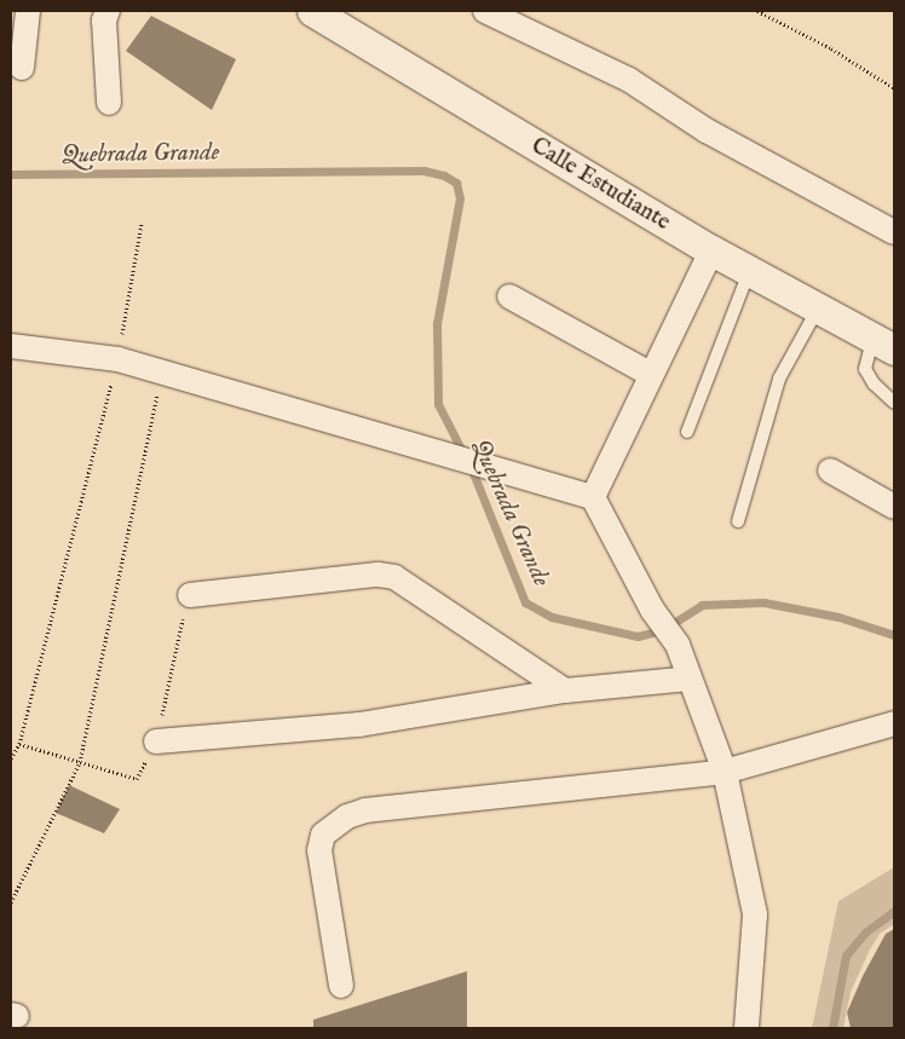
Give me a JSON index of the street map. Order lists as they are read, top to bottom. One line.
{"streets":{"street":["Calle Estudiante"]},"water":["Quebrada Grande"]}
